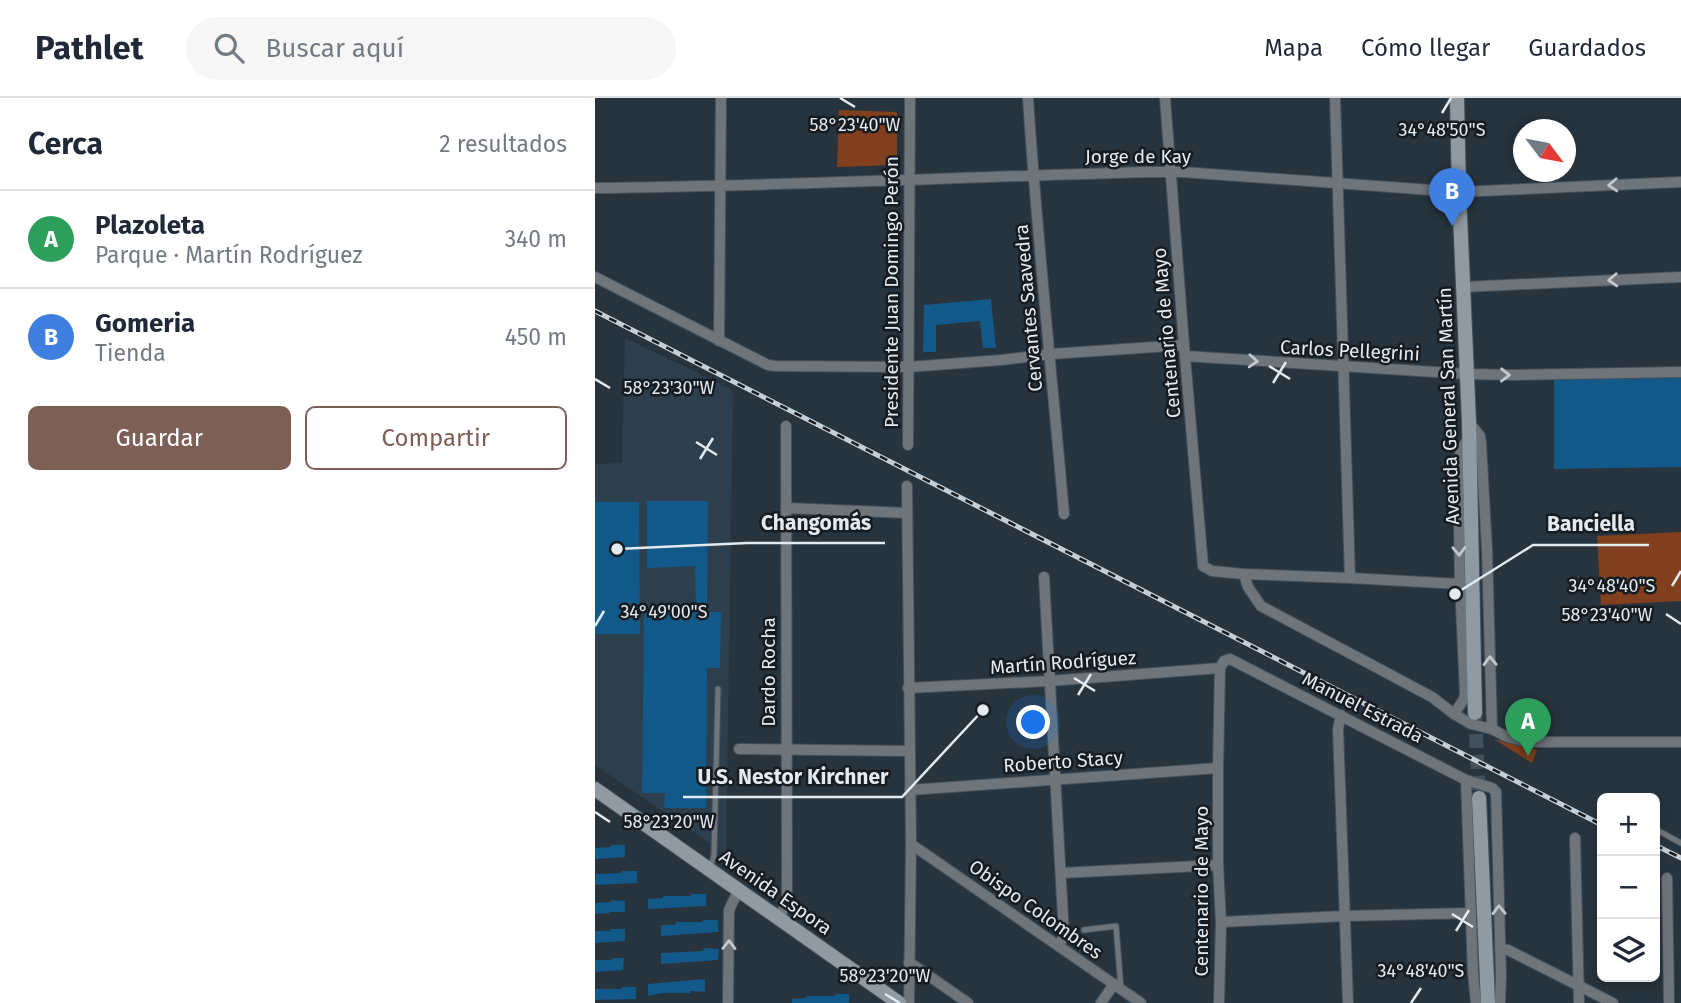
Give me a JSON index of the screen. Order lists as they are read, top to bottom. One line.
{"streets":{"main road":["Avenida General San Martín","Avenida Espora"],"street":["Jorge de Kay","Presidente Juan Domingo Perón","Cervantes Saavedra","Centenario de Mayo","Carlos Pellegrini","Martín Rodríguez","Dardo Rocha","Manuel Estrada","Roberto Stacy","Obispo Colombres"]},"crossings":[["Jorge de Kay","Presidente Juan Domingo Perón"],["Jorge de Kay","Cervantes Saavedra"],["Jorge de Kay","Centenario de Mayo"],["Jorge de Kay","Avenida General San Martín"],["Presidente Juan Domingo Perón","Carlos Pellegrini"],["Cervantes Saavedra","Carlos Pellegrini"],["Centenario de Mayo","Carlos Pellegrini"],["Centenario de Mayo","Martín Rodríguez"],["Centenario de Mayo","Manuel Estrada"],["Centenario de Mayo","Roberto Stacy"],["Carlos Pellegrini","Avenida General San Martín"],["Martín Rodríguez","Manuel Estrada"],["Dardo Rocha","Avenida Espora"]],"places":["Changomás","Banciella","U.S. Nestor Kirchner"],"north":"bottom right","page":{"header":"Pathlet","search":"Buscar aquí","nav":["Mapa","Cómo llegar","Guardados"],"heading":["Cerca","2 resultados"],"pins":["B","A"],"list":[{"mark":"A","name":"Plazoleta","note":"Parque · Martín Rodríguez","value":"340 m"},{"mark":"B","name":"Gomeria","note":"Tienda","value":"450 m"}],"buttons":["Guardar","Compartir"],"map_buttons":["+","−"]},"coordinates":["58°23'40\"W","34°48'50\"S","58°23'30\"W","34°48'40\"S","34°49'00\"S","58°23'20\"W"]}
